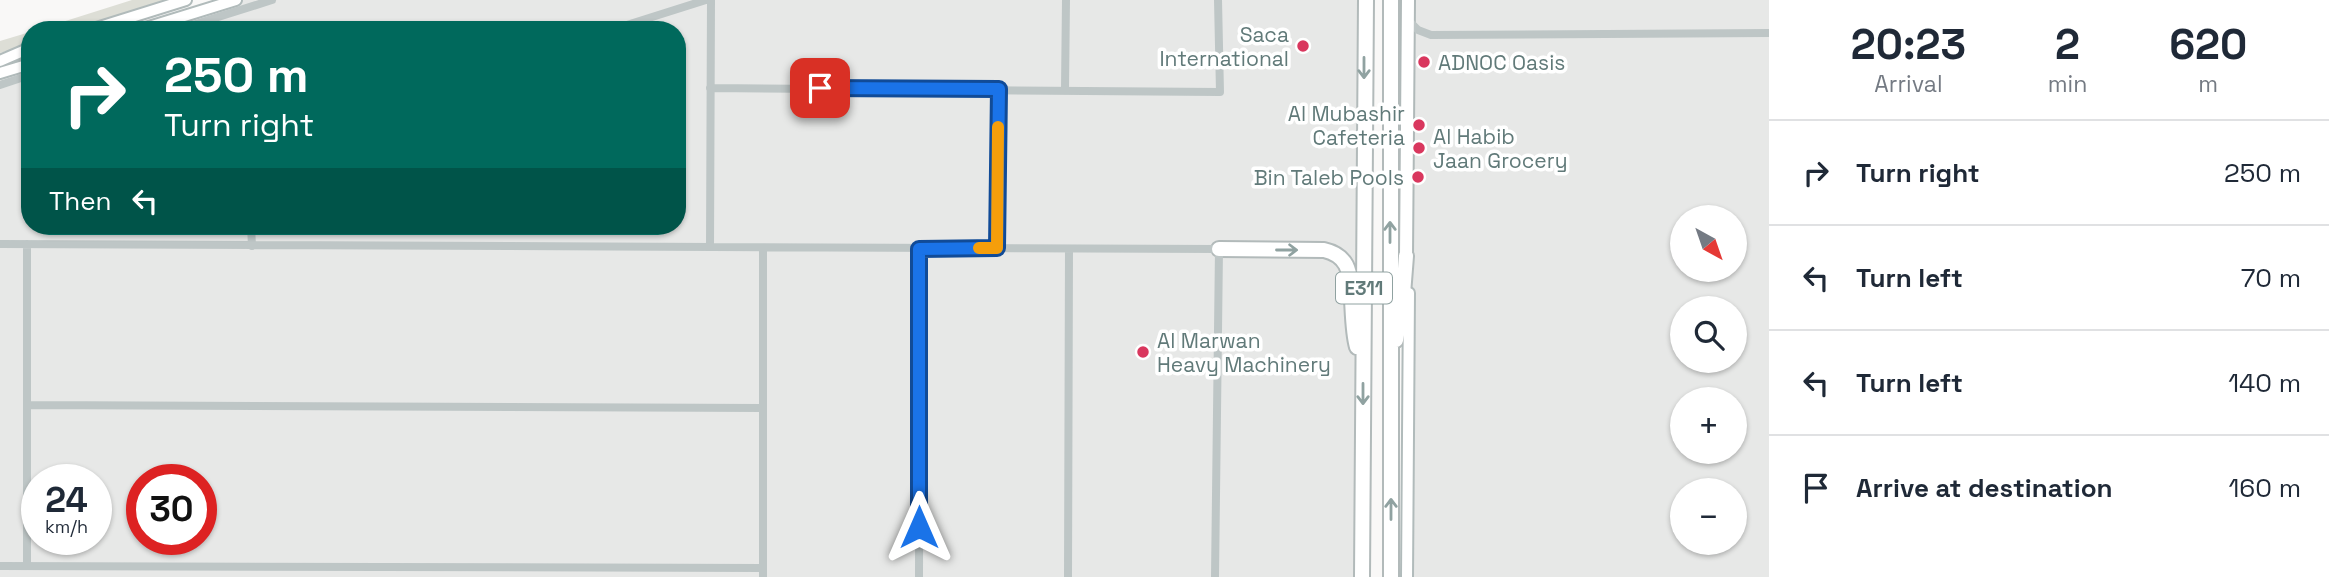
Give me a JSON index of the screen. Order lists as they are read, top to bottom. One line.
{"streets":{"highway":["E311"]},"places":["Saca International","ADNOC Oasis","Al Mubashir Cafeteria","Al Habib Jaan Grocery","Bin Taleb Pools","Al Marwan Heavy Machinery"],"north":"bottom right","page":{"eta":["20:23","Arrival","2","min","620","m"],"turn":["250 m","Turn right"],"list":[{"name":"Turn right","value":"250 m"},{"name":"Turn left","value":"70 m"},{"name":"Turn left","value":"140 m"},{"name":"Arrive at destination","value":"160 m"}],"then":"Then","map_buttons":["+","−"],"speed":"24 km/h","limit":"30"}}
